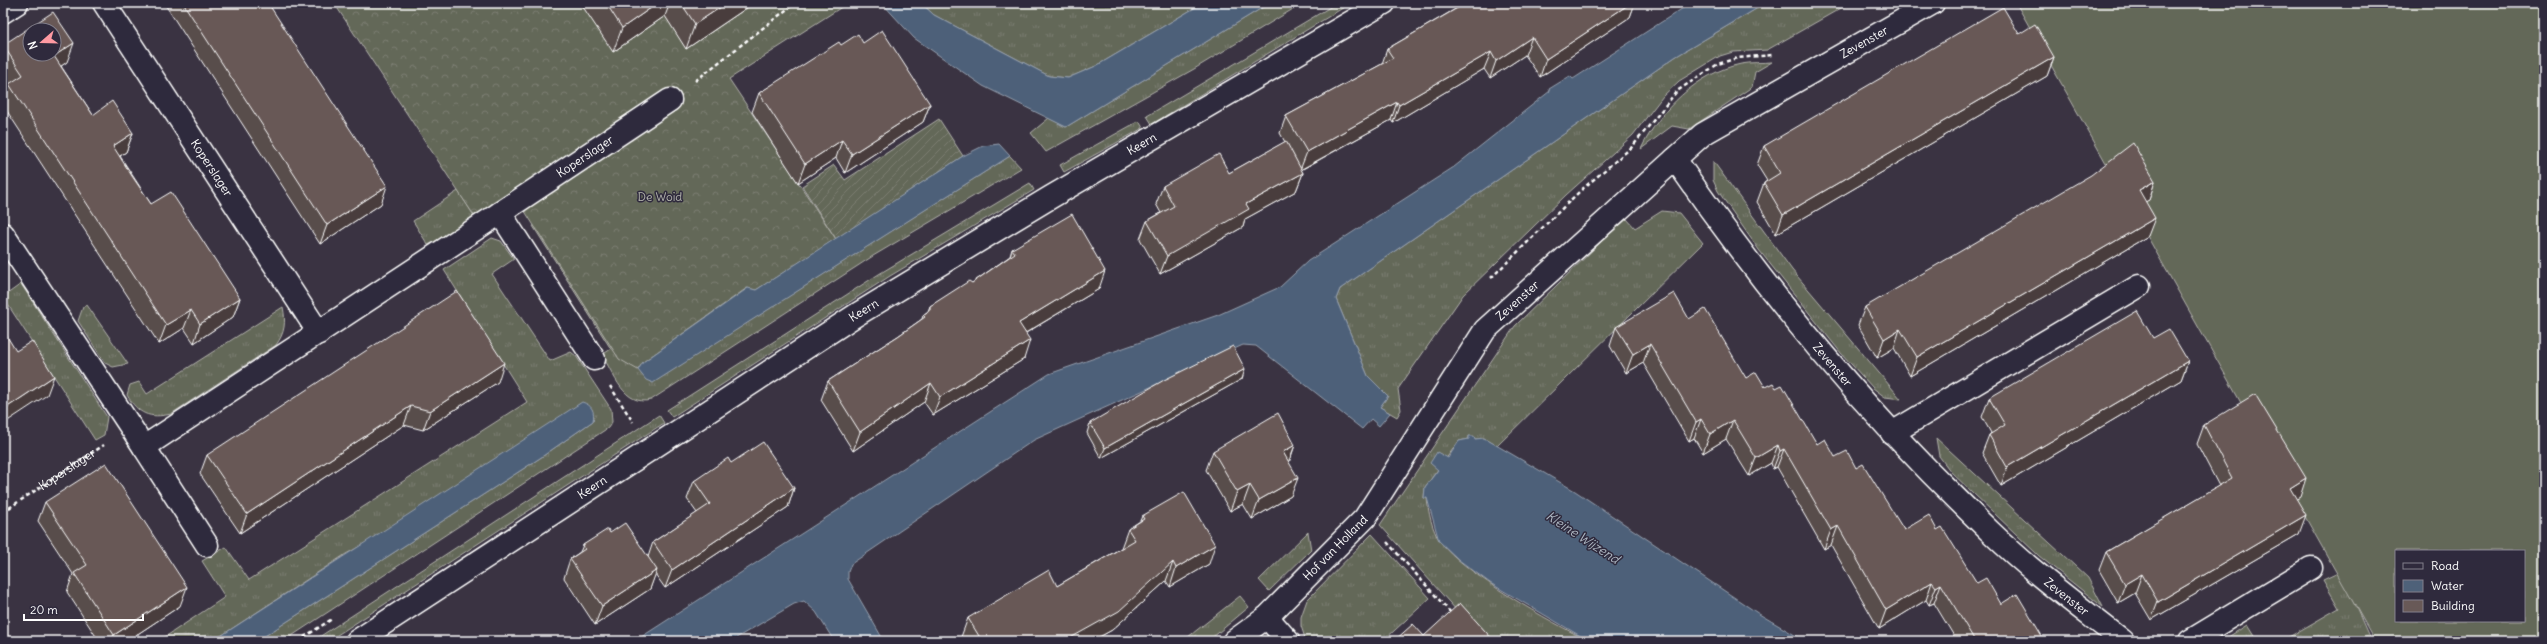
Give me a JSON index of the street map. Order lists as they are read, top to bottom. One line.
{"streets":{"street":["Zevenster","Keern","Koperslager","Hof van Holland"]},"crossings":[["Zevenster","Hof van Holland"]],"water":["Kleine Wijzend"],"parks":["De Woid"],"legend":["Road","Water","Building"],"scale_bar":"20 m","north":"left"}
